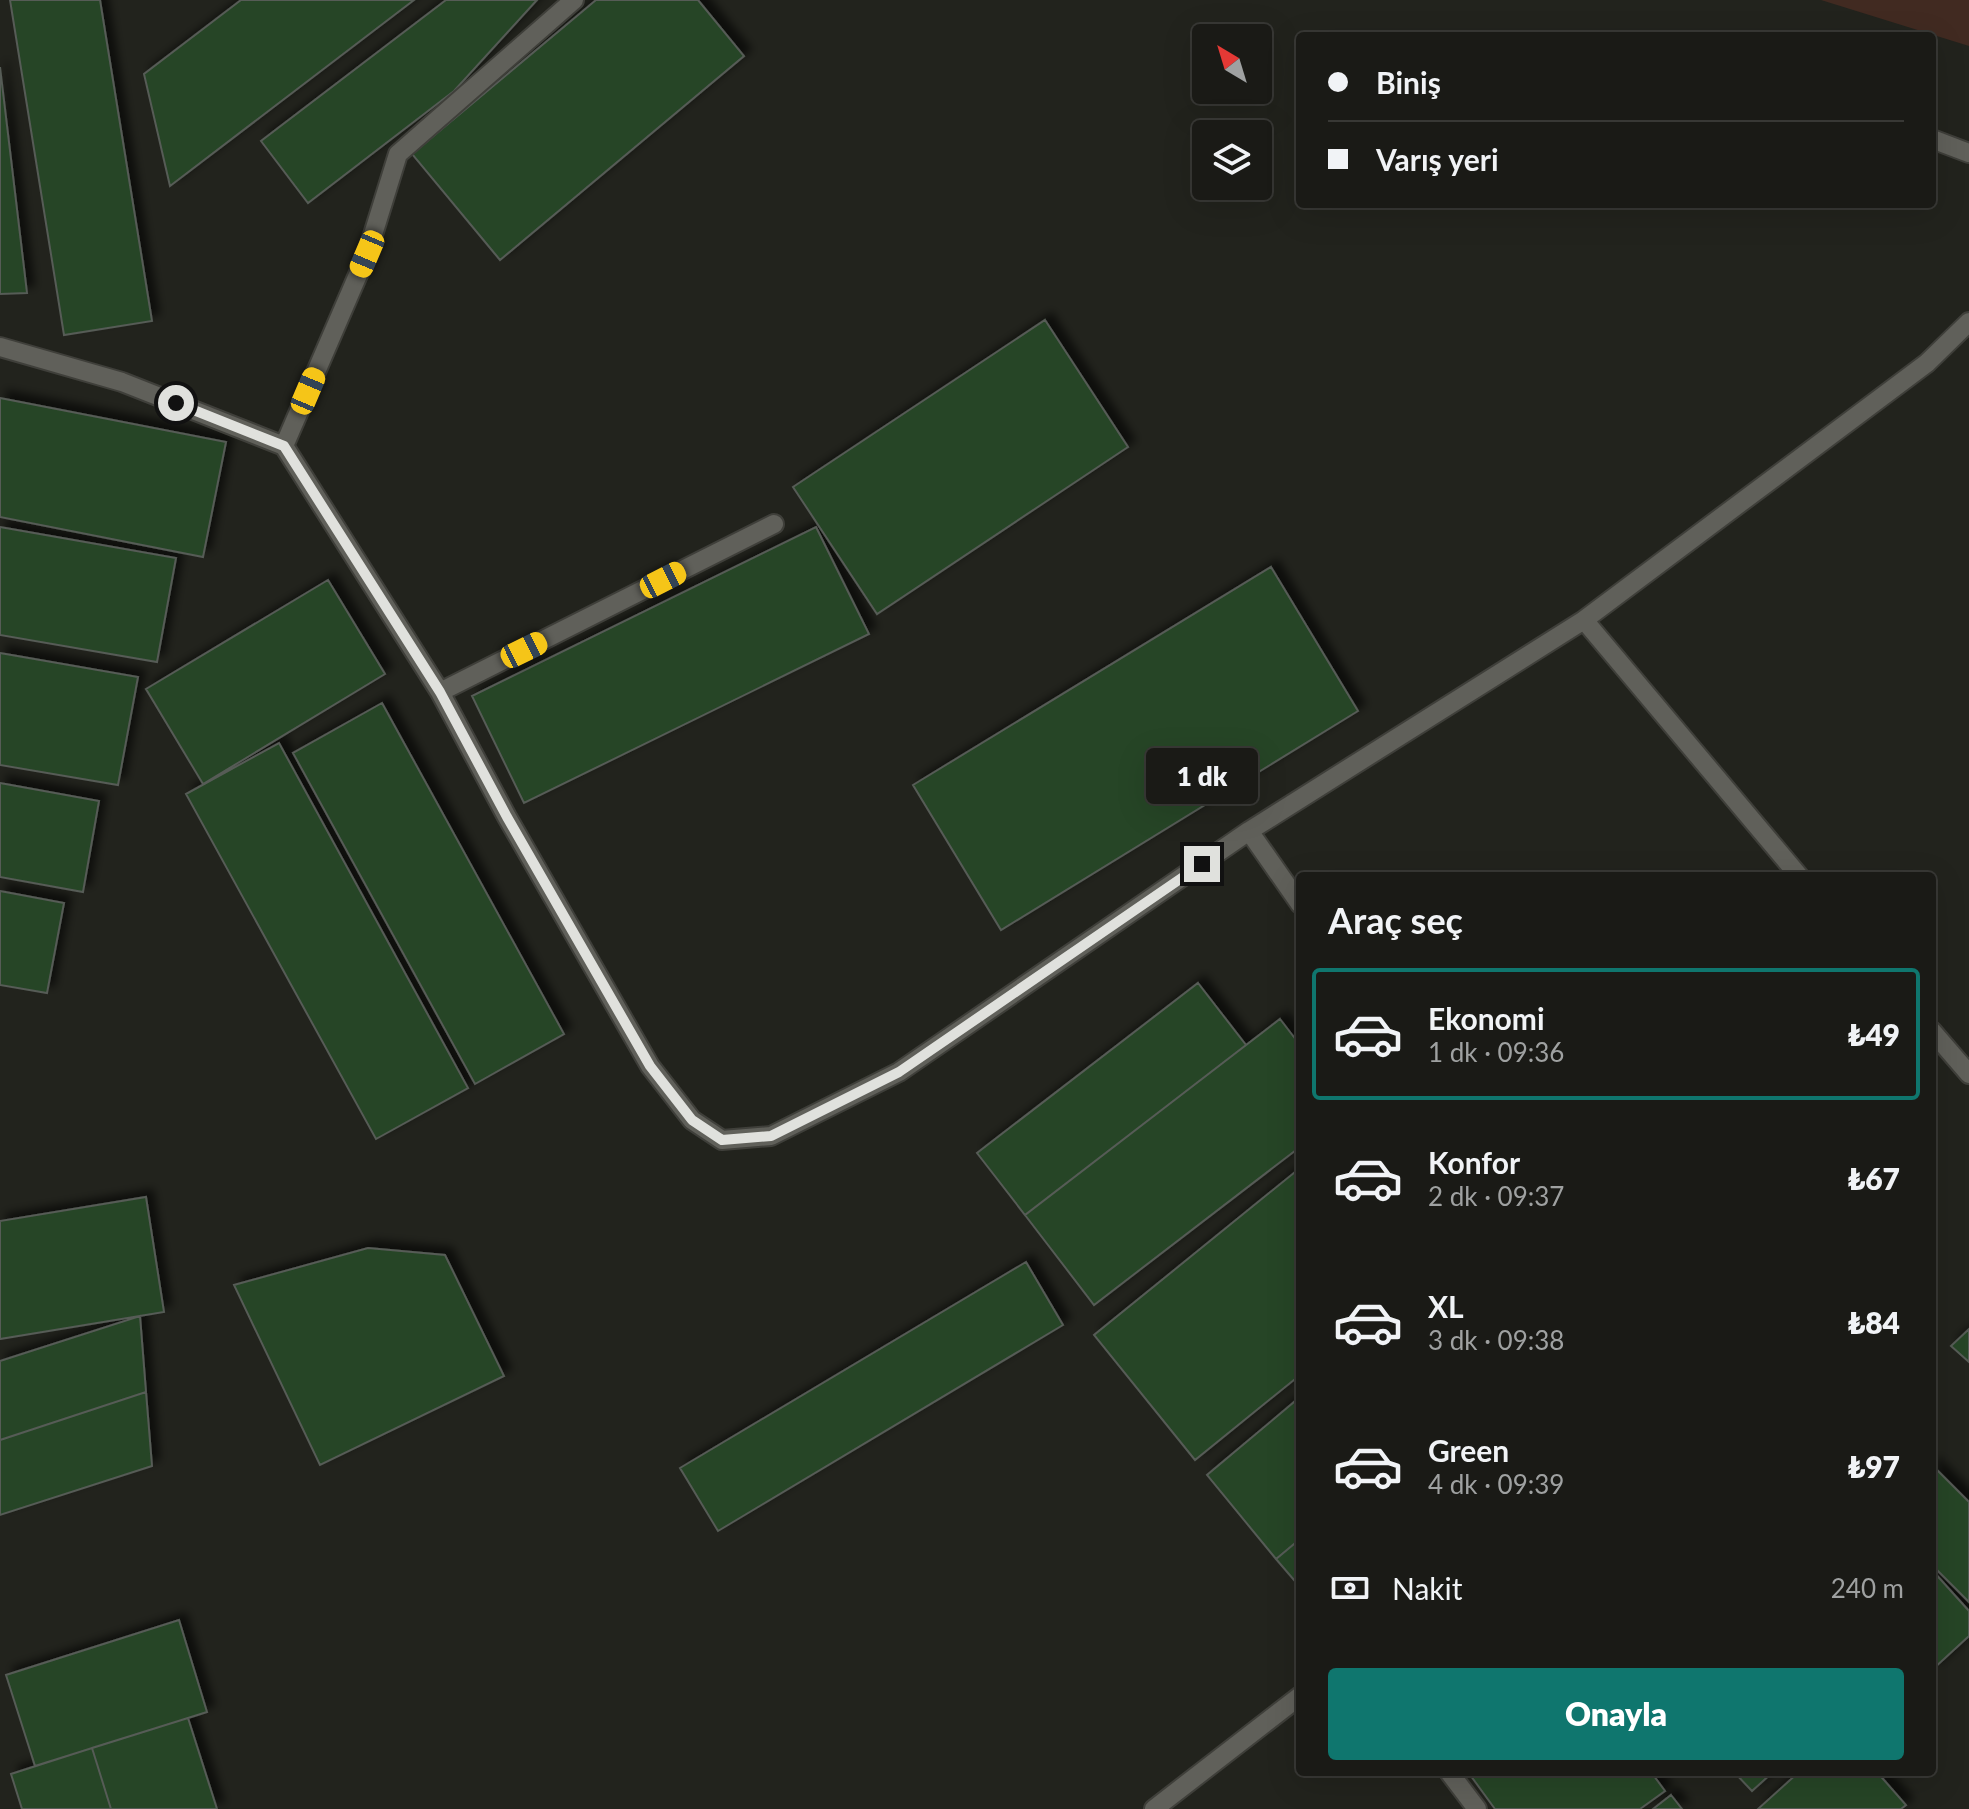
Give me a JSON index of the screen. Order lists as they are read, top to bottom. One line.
{"north":"top left","page":{"banner":["Biniş","Varış yeri"],"bubble":"1 dk","heading":"Araç seç","list":[{"name":"Ekonomi","note":"1 dk · 09:36","value":"₺49"},{"name":"Konfor","note":"2 dk · 09:37","value":"₺67"},{"name":"XL","note":"3 dk · 09:38","value":"₺84"},{"name":"Green","note":"4 dk · 09:39","value":"₺97"}],"pay":["Nakit","240 m"],"buttons":"Onayla"}}
